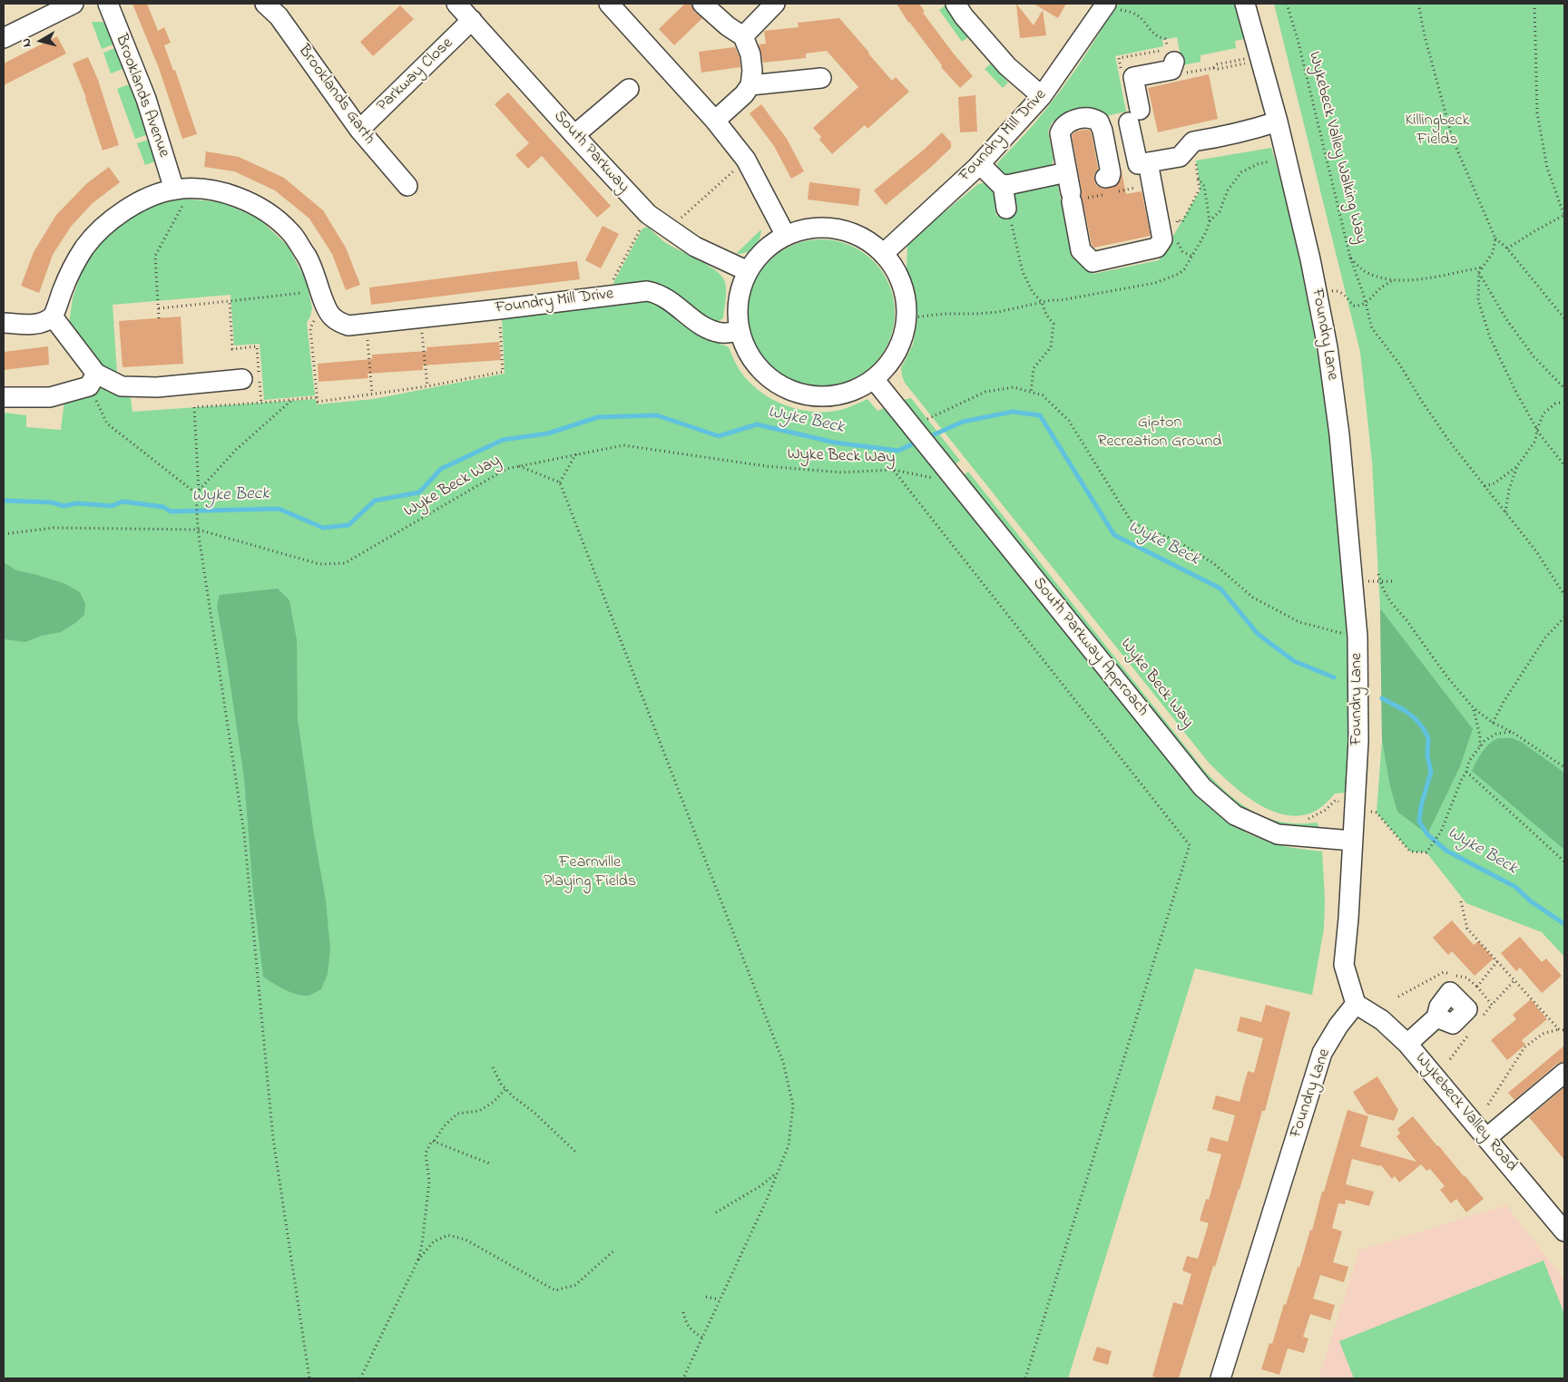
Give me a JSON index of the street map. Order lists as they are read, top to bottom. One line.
{"streets":{"street":["Parkway Close","Brooklands Garth","Brooklands Avenue","Foundry Mill Drive","South Parkway","Foundry Lane","South Parkway Approach","Wykebeck Valley Road"],"path":["Wykebeck Valley Walking Way","Wyke Beck Way"]},"crossings":[["Parkway Close","Brooklands Garth"],["Parkway Close","South Parkway"],["Brooklands Avenue","Foundry Mill Drive"],["Foundry Lane","South Parkway Approach"],["Foundry Lane","Wykebeck Valley Road"],["Wyke Beck Way","South Parkway Approach"]],"water":["Wyke Beck"],"parks":["Killingbeck Fields","Gipton Recreation Ground","Fearnville Playing Fields"],"north":"left"}
